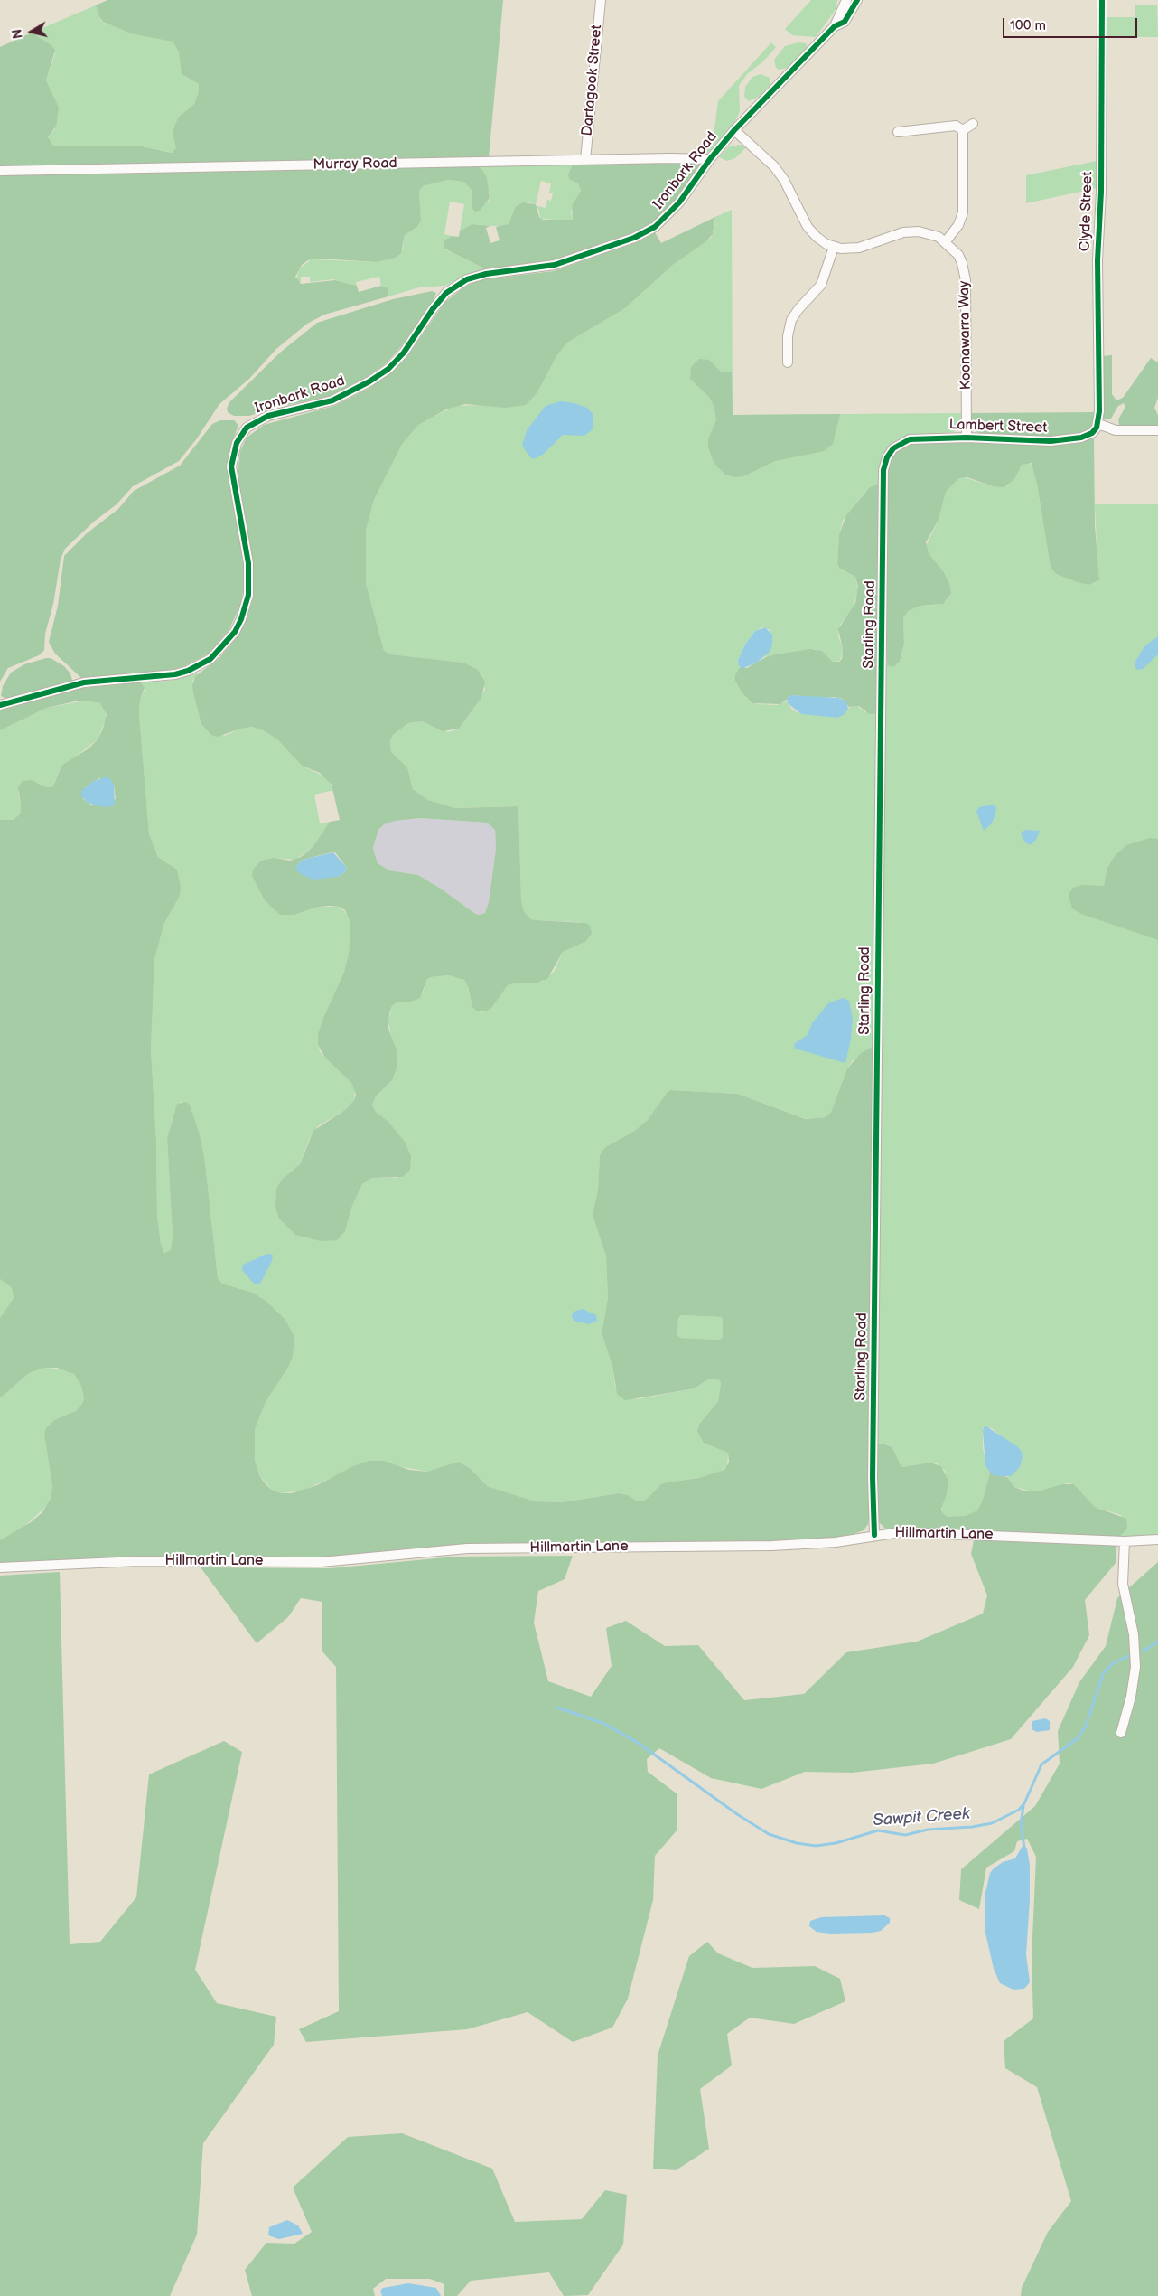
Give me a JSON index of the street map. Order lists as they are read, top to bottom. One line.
{"streets":{"street":["Dartagook Street","Murray Road","Ironbark Road","Clyde Street","Koonawarra Way","Lambert Street","Starling Road","Hillmartin Lane"]},"crossings":[["Dartagook Street","Murray Road"],["Murray Road","Ironbark Road"],["Clyde Street","Lambert Street"],["Koonawarra Way","Lambert Street"],["Lambert Street","Starling Road"],["Starling Road","Hillmartin Lane"]],"water":["Sawpit Creek"],"scale_bar":"100 m","north":"left"}
